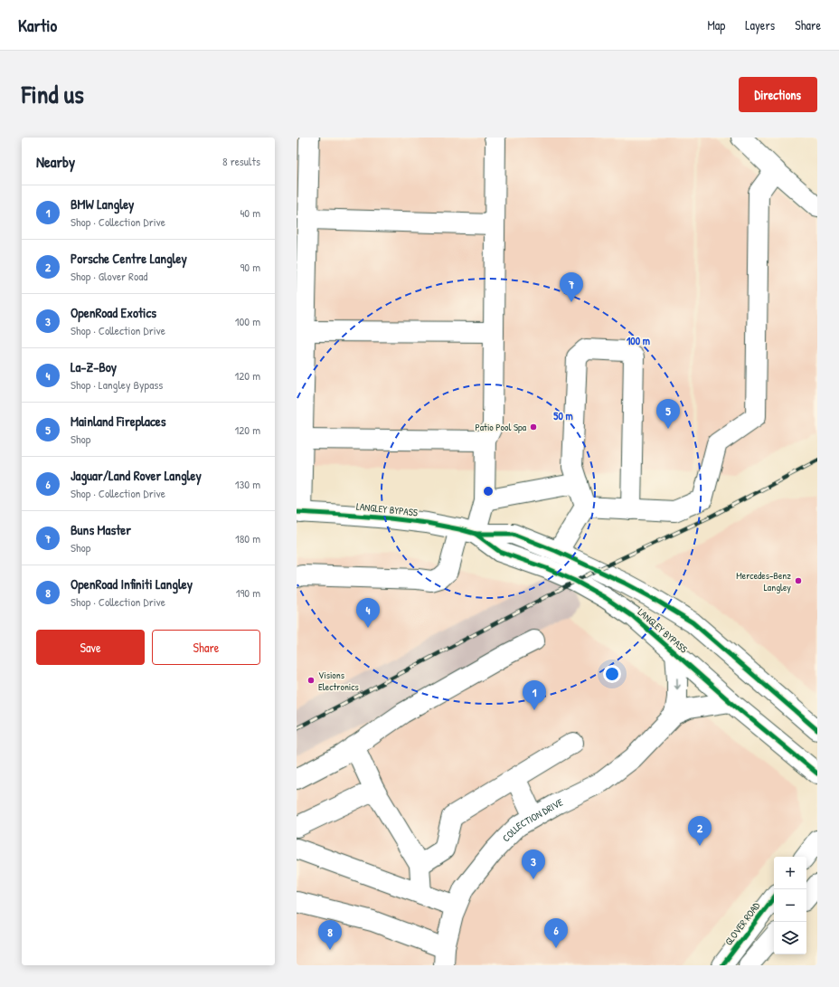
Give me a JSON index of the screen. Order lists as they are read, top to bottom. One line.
{"streets":{"main road":["LANGLEY BYPASS","COLLECTION DRIVE","GLOVER ROAD"]},"places":["Patio Pool Spa","Mercedes-Benz Langley","Visions Electronics"],"page":{"header":"Kartio","nav":["Map","Layers","Share"],"title":"Find us","buttons":["Directions",["Save","Share"]],"heading":["Nearby","8 results"],"list":[{"mark":"1","name":"BMW Langley","note":"Shop · Collection Drive","value":"40 m"},{"mark":"2","name":"Porsche Centre Langley","note":"Shop · Glover Road","value":"90 m"},{"mark":"3","name":"OpenRoad Exotics","note":"Shop · Collection Drive","value":"100 m"},{"mark":"4","name":"La-Z-Boy","note":"Shop · Langley Bypass","value":"120 m"},{"mark":"5","name":"Mainland Fireplaces","note":"Shop","value":"120 m"},{"mark":"6","name":"Jaguar/Land Rover Langley","note":"Shop · Collection Drive","value":"130 m"},{"mark":"7","name":"Buns Master","note":"Shop","value":"180 m"},{"mark":"8","name":"OpenRoad Infiniti Langley","note":"Shop · Collection Drive","value":"190 m"}],"pins":["7","5","4","1","2","3","6","8"],"map_buttons":["+","−"]},"rings":["100 m","50 m"]}
